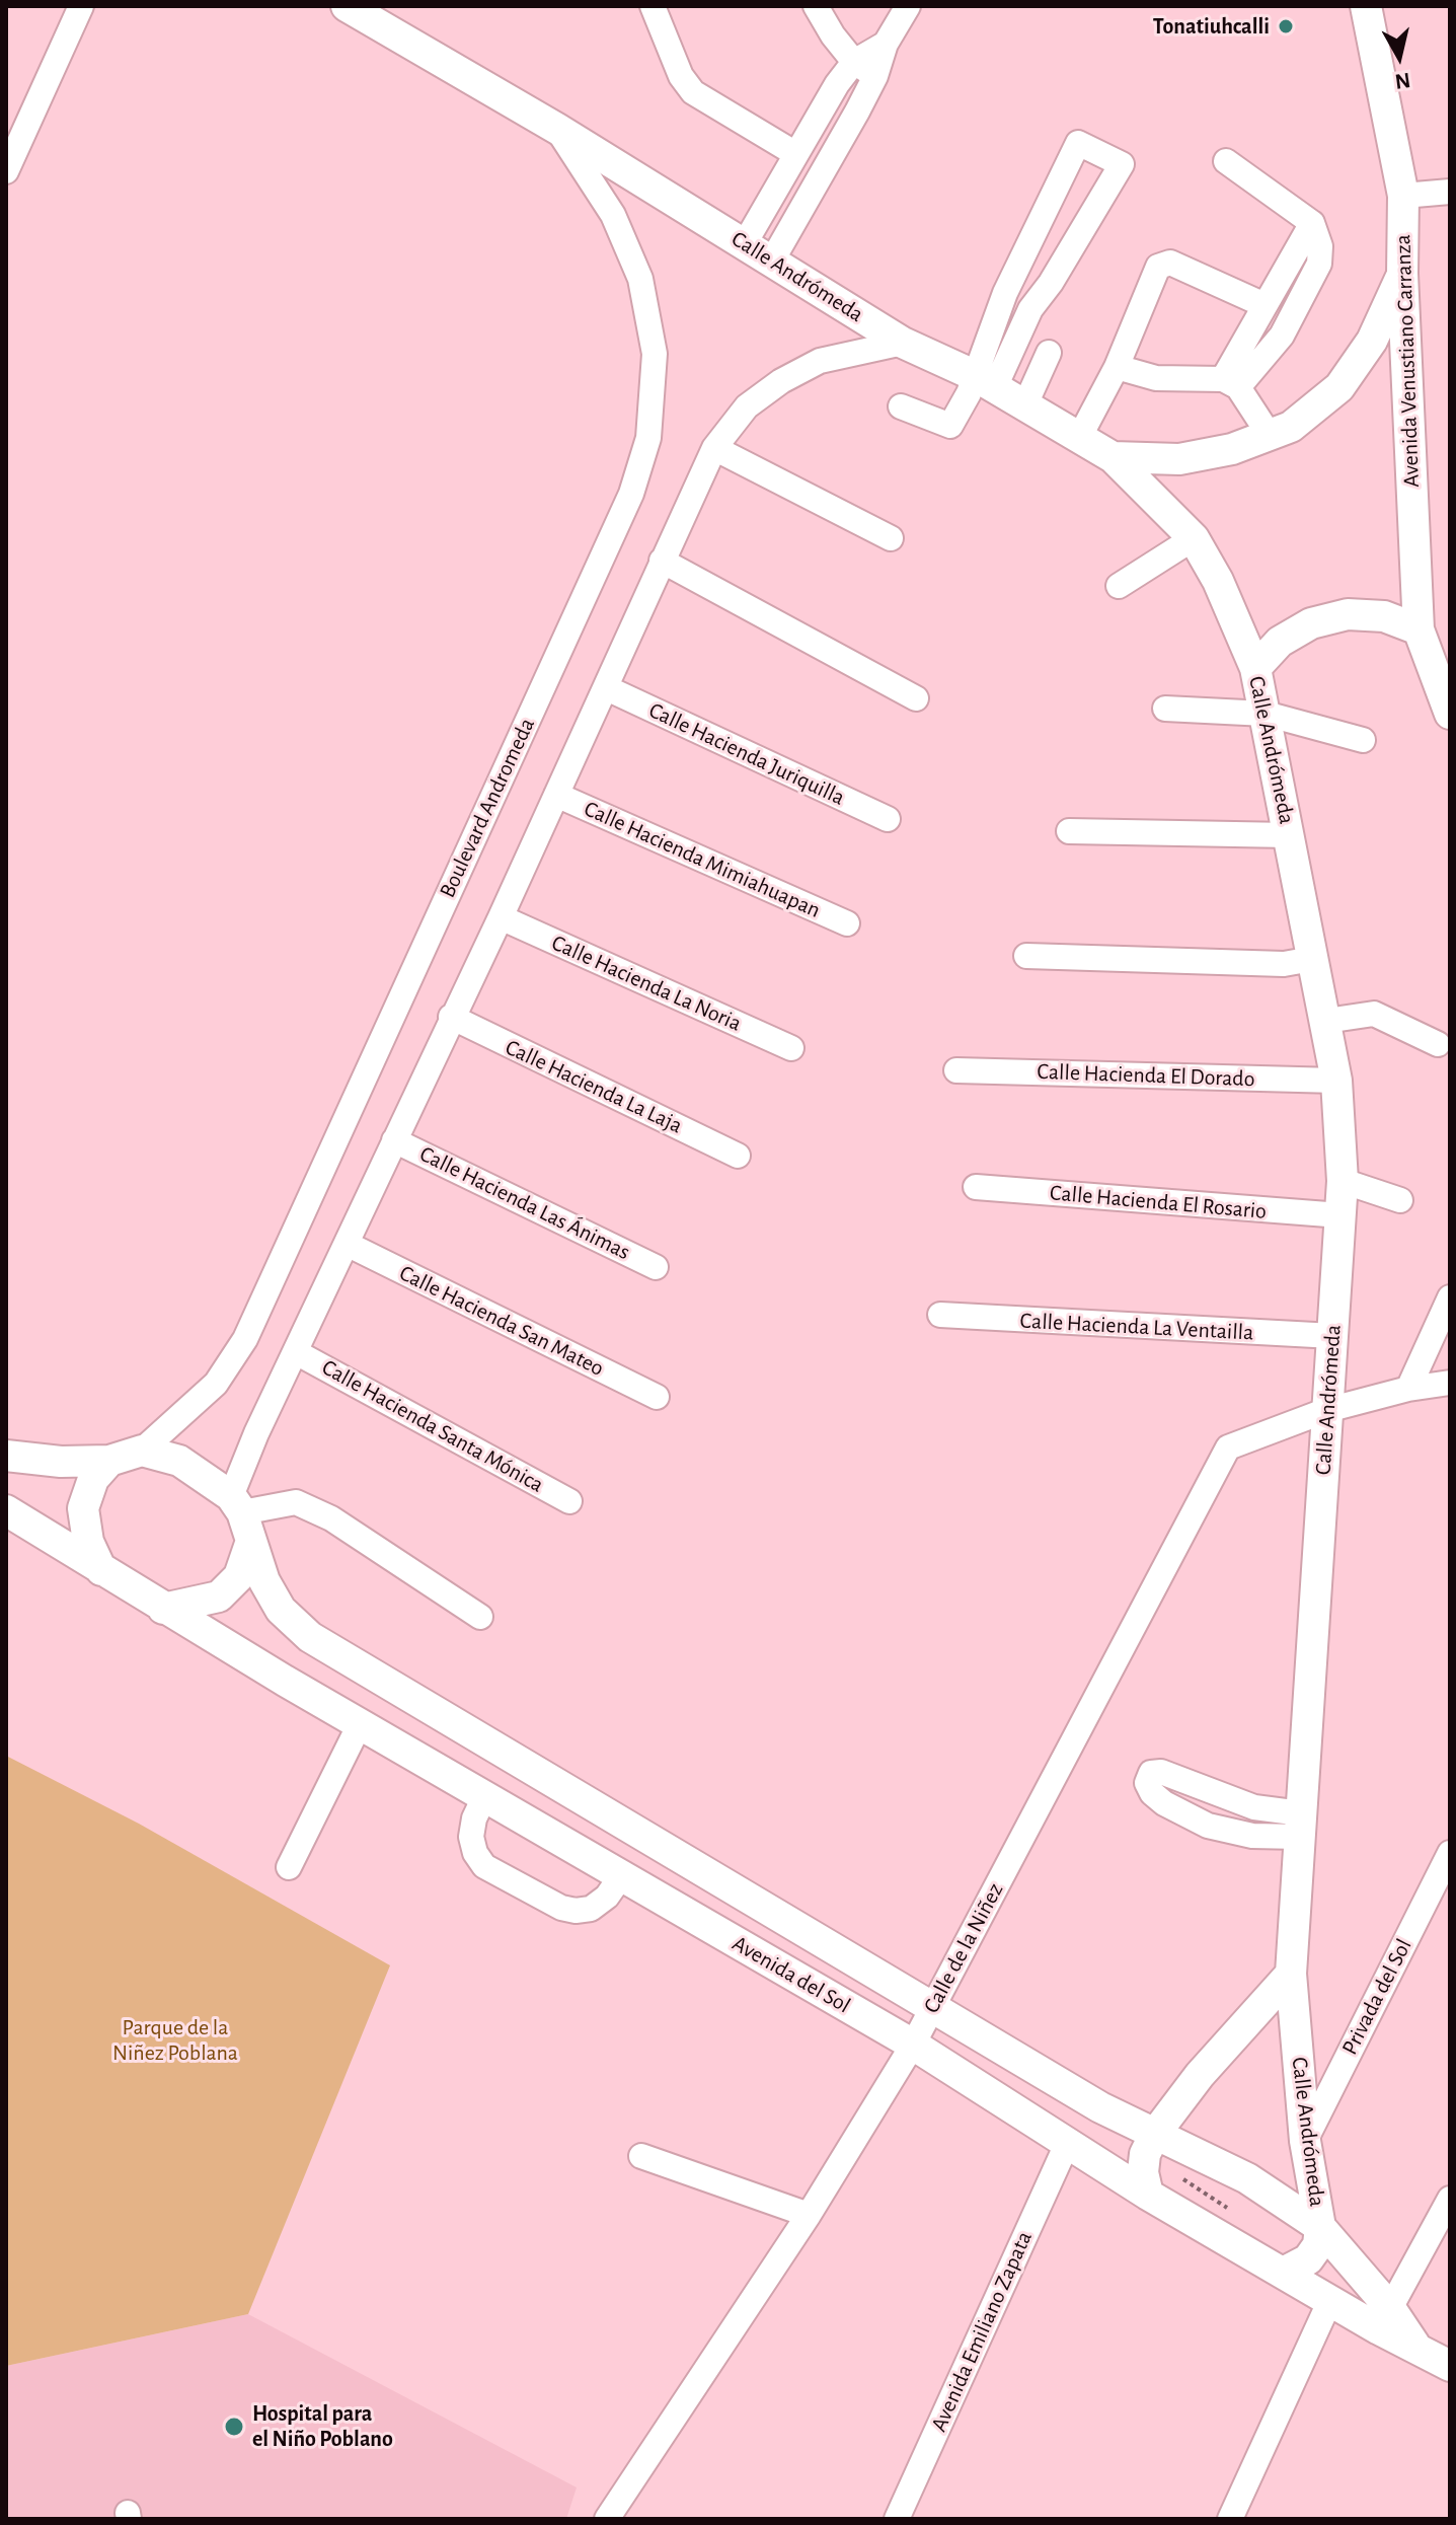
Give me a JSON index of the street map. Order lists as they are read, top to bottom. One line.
{"streets":{"main road":["Calle Andrómeda","Avenida Venustiano Carranza","Avenida del Sol"],"street":["Calle Hacienda Juriquilla","Boulevard Andromeda","Calle Hacienda Mimiahuapan","Calle Hacienda La Noria","Calle Hacienda El Dorado","Calle Hacienda La Laja","Calle Hacienda El Rosario","Calle Hacienda Las Ánimas","Calle Hacienda San Mateo","Calle Hacienda La Ventailla","Calle Hacienda Santa Mónica","Calle de la Niñez","Privada del Sol","Avenida Emiliano Zapata"]},"crossings":[["Calle Andrómeda","Boulevard Andromeda"],["Calle Andrómeda","Calle Hacienda El Dorado"],["Calle Andrómeda","Calle Hacienda El Rosario"],["Calle Andrómeda","Calle Hacienda La Ventailla"],["Calle Andrómeda","Calle de la Niñez"],["Calle Andrómeda","Avenida del Sol"],["Calle Andrómeda","Privada del Sol"],["Boulevard Andromeda","Avenida del Sol"],["Calle de la Niñez","Avenida del Sol"],["Avenida del Sol","Avenida Emiliano Zapata"]],"parks":["Parque de la Niñez Poblana"],"places":["Tonatiuhcalli","Hospital para el Niño Poblano"],"north":"bottom"}
